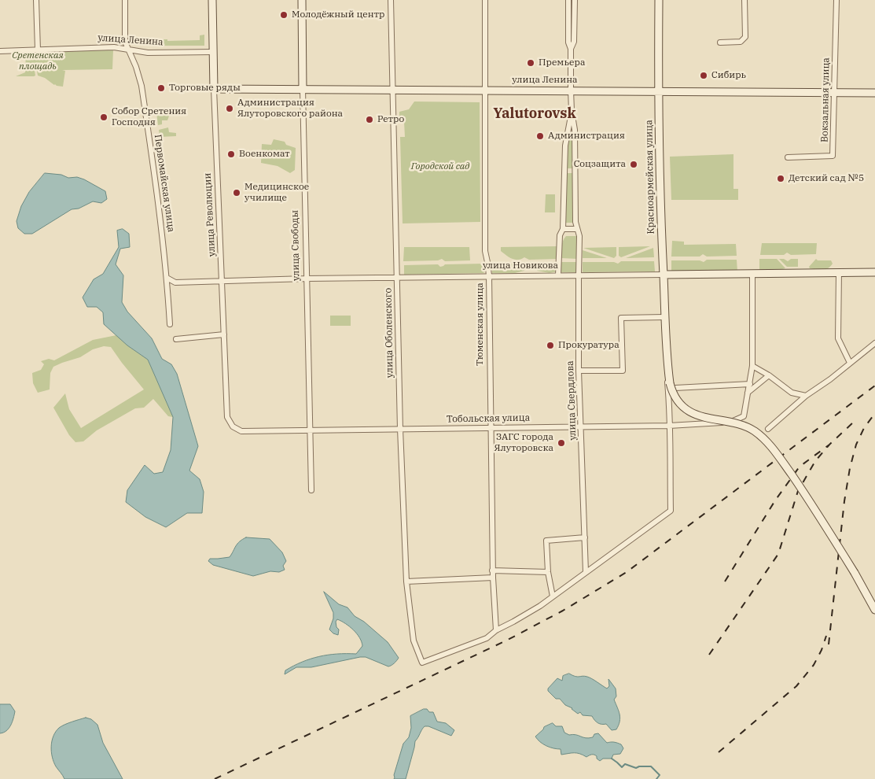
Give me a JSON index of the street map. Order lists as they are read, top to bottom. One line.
{"streets":{"main road":["улица Ленина","Красноармейская улица","улица Революции","улица Свободы","улица Новикова"],"street":["Вокзальная улица","Первомайская улица","Тюменская улица","улица Оболенского","улица Свердлова","Тобольская улица"]},"crossings":[["улица Ленина","Вокзальная улица"],["улица Ленина","Красноармейская улица"],["улица Ленина","Первомайская улица"],["улица Ленина","улица Революции"],["улица Ленина","улица Свободы"],["улица Ленина","Тюменская улица"],["улица Ленина","улица Оболенского"],["улица Ленина","улица Свердлова"],["Красноармейская улица","улица Новикова"],["Красноармейская улица","улица Свердлова"],["Красноармейская улица","Тобольская улица"],["Первомайская улица","улица Новикова"],["улица Революции","улица Новикова"],["улица Революции","Тобольская улица"],["улица Свободы","улица Новикова"],["улица Свободы","Тобольская улица"],["улица Новикова","Тюменская улица"],["улица Новикова","улица Оболенского"],["улица Новикова","улица Свердлова"],["Тюменская улица","улица Оболенского"],["Тюменская улица","Тобольская улица"],["улица Оболенского","Тобольская улица"],["улица Свердлова","Тобольская улица"]],"districts":["Yalutorovsk"],"parks":["Сретенская площадь","Городской сад"],"places":["Молодёжный центр","Премьера","Сибирь","Торговые ряды","Администрация Ялуторовского района","Собор Сретения Господня","Ретро","Администрация","Военкомат","Соцзащита","Детский сад №5","Медицинское училище","Прокуратура","ЗАГС города Ялуторовска"]}
